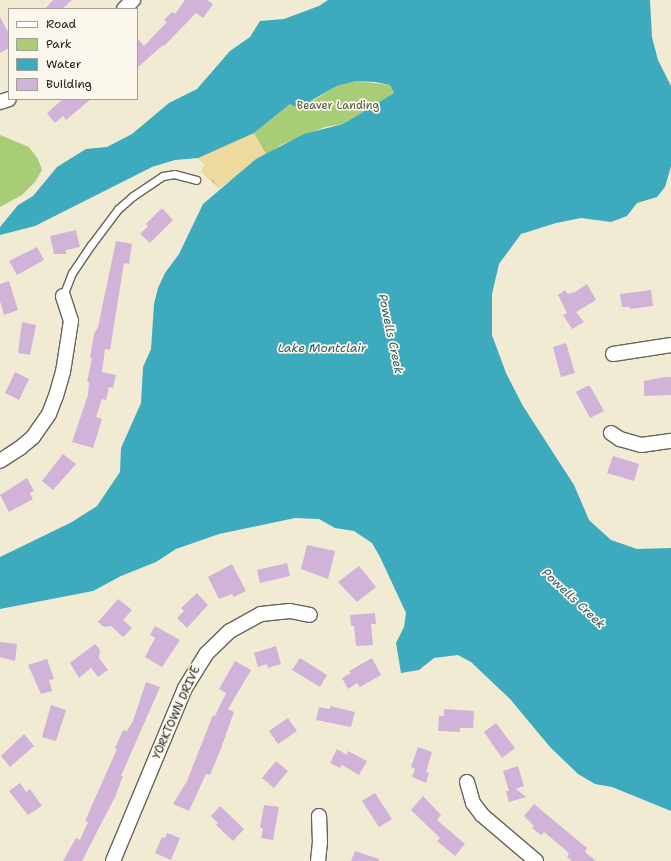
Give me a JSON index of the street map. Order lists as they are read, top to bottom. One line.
{"streets":{"street":["YORKTOWN DRIVE"]},"water":["Powells Creek","Lake Montclair"],"parks":["Beaver Landing"],"legend":["Road","Park","Water","Building"]}
